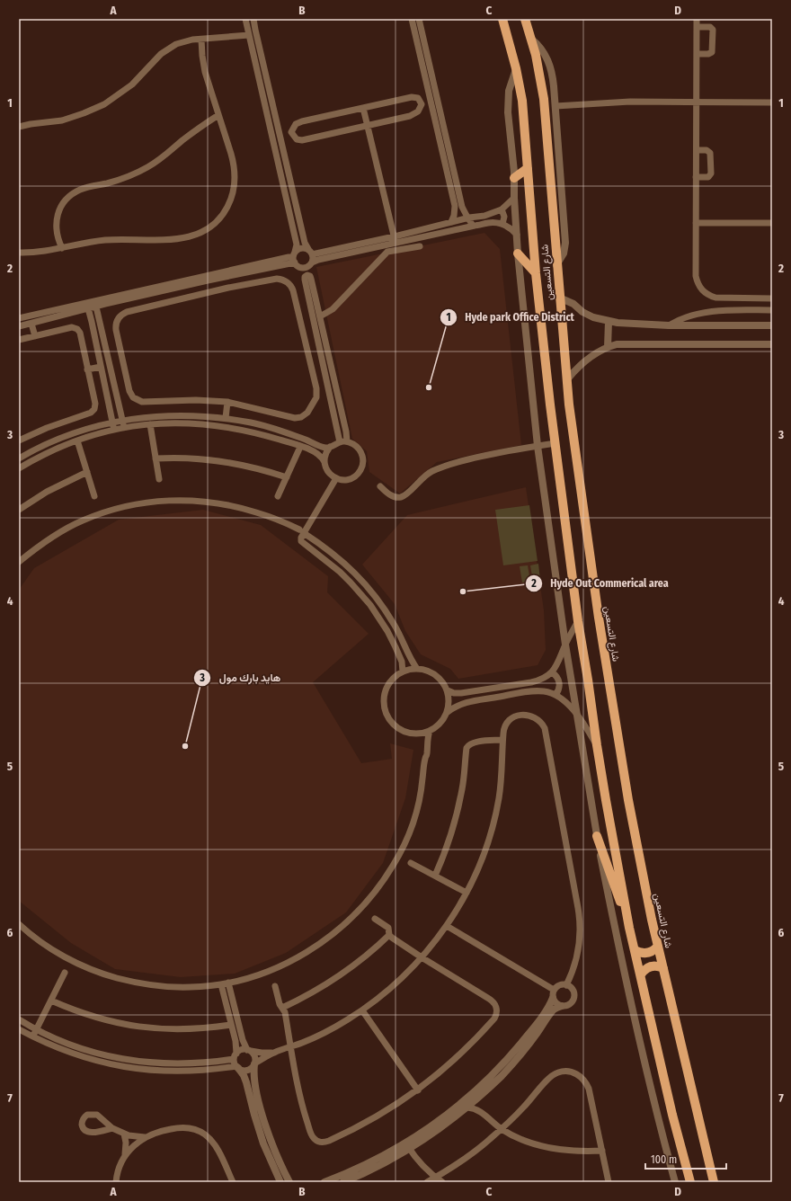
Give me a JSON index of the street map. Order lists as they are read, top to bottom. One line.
{"streets":{"main road":["شارع التسعين"]},"places":["Hyde park Office District","Hyde Out Commerical area","هايد بارك مول"],"scale_bar":"100 m","grid":{"columns":["A","B","C","D"],"rows":["1","2","3","4","5","6","7"]}}
